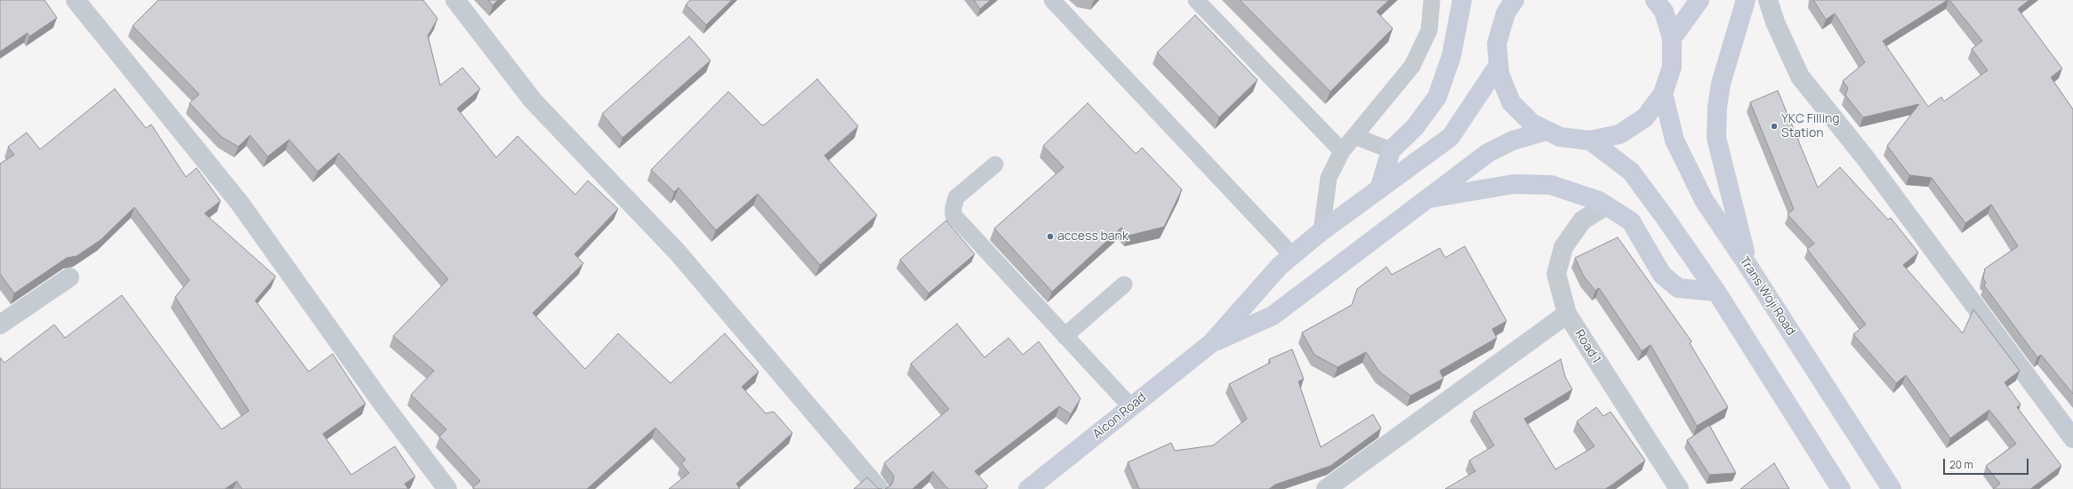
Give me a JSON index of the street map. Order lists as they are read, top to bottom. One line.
{"streets":{"main road":["Trans Woji Road","Alcon Road"],"street":["Road 1"]},"places":["YKC Filling Station","access bank"],"scale_bar":"20 m"}
